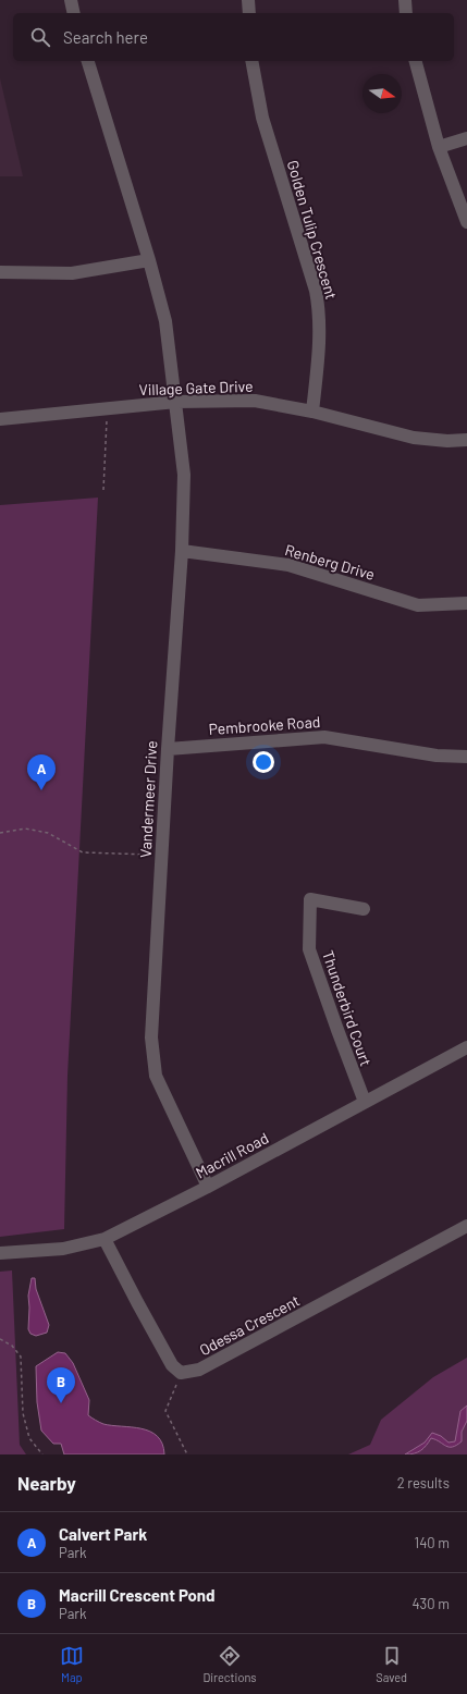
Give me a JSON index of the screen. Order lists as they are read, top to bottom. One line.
{"streets":{"street":["Golden Tulip Crescent","Village Gate Drive","Renberg Drive","Pembrooke Road","Vandermeer Drive","Thunderbird Court","Macrill Road","Odessa Crescent"]},"crossings":[["Golden Tulip Crescent","Village Gate Drive"],["Village Gate Drive","Vandermeer Drive"],["Renberg Drive","Vandermeer Drive"],["Pembrooke Road","Vandermeer Drive"],["Vandermeer Drive","Macrill Road"],["Thunderbird Court","Macrill Road"]],"north":"right","page":{"search":"Search here","pins":["A","B"],"heading":["Nearby","2 results"],"list":[{"mark":"A","name":"Calvert Park","note":"Park","value":"140 m"},{"mark":"B","name":"Macrill Crescent Pond","note":"Park","value":"430 m"}],"nav":["Map","Directions","Saved"]}}
